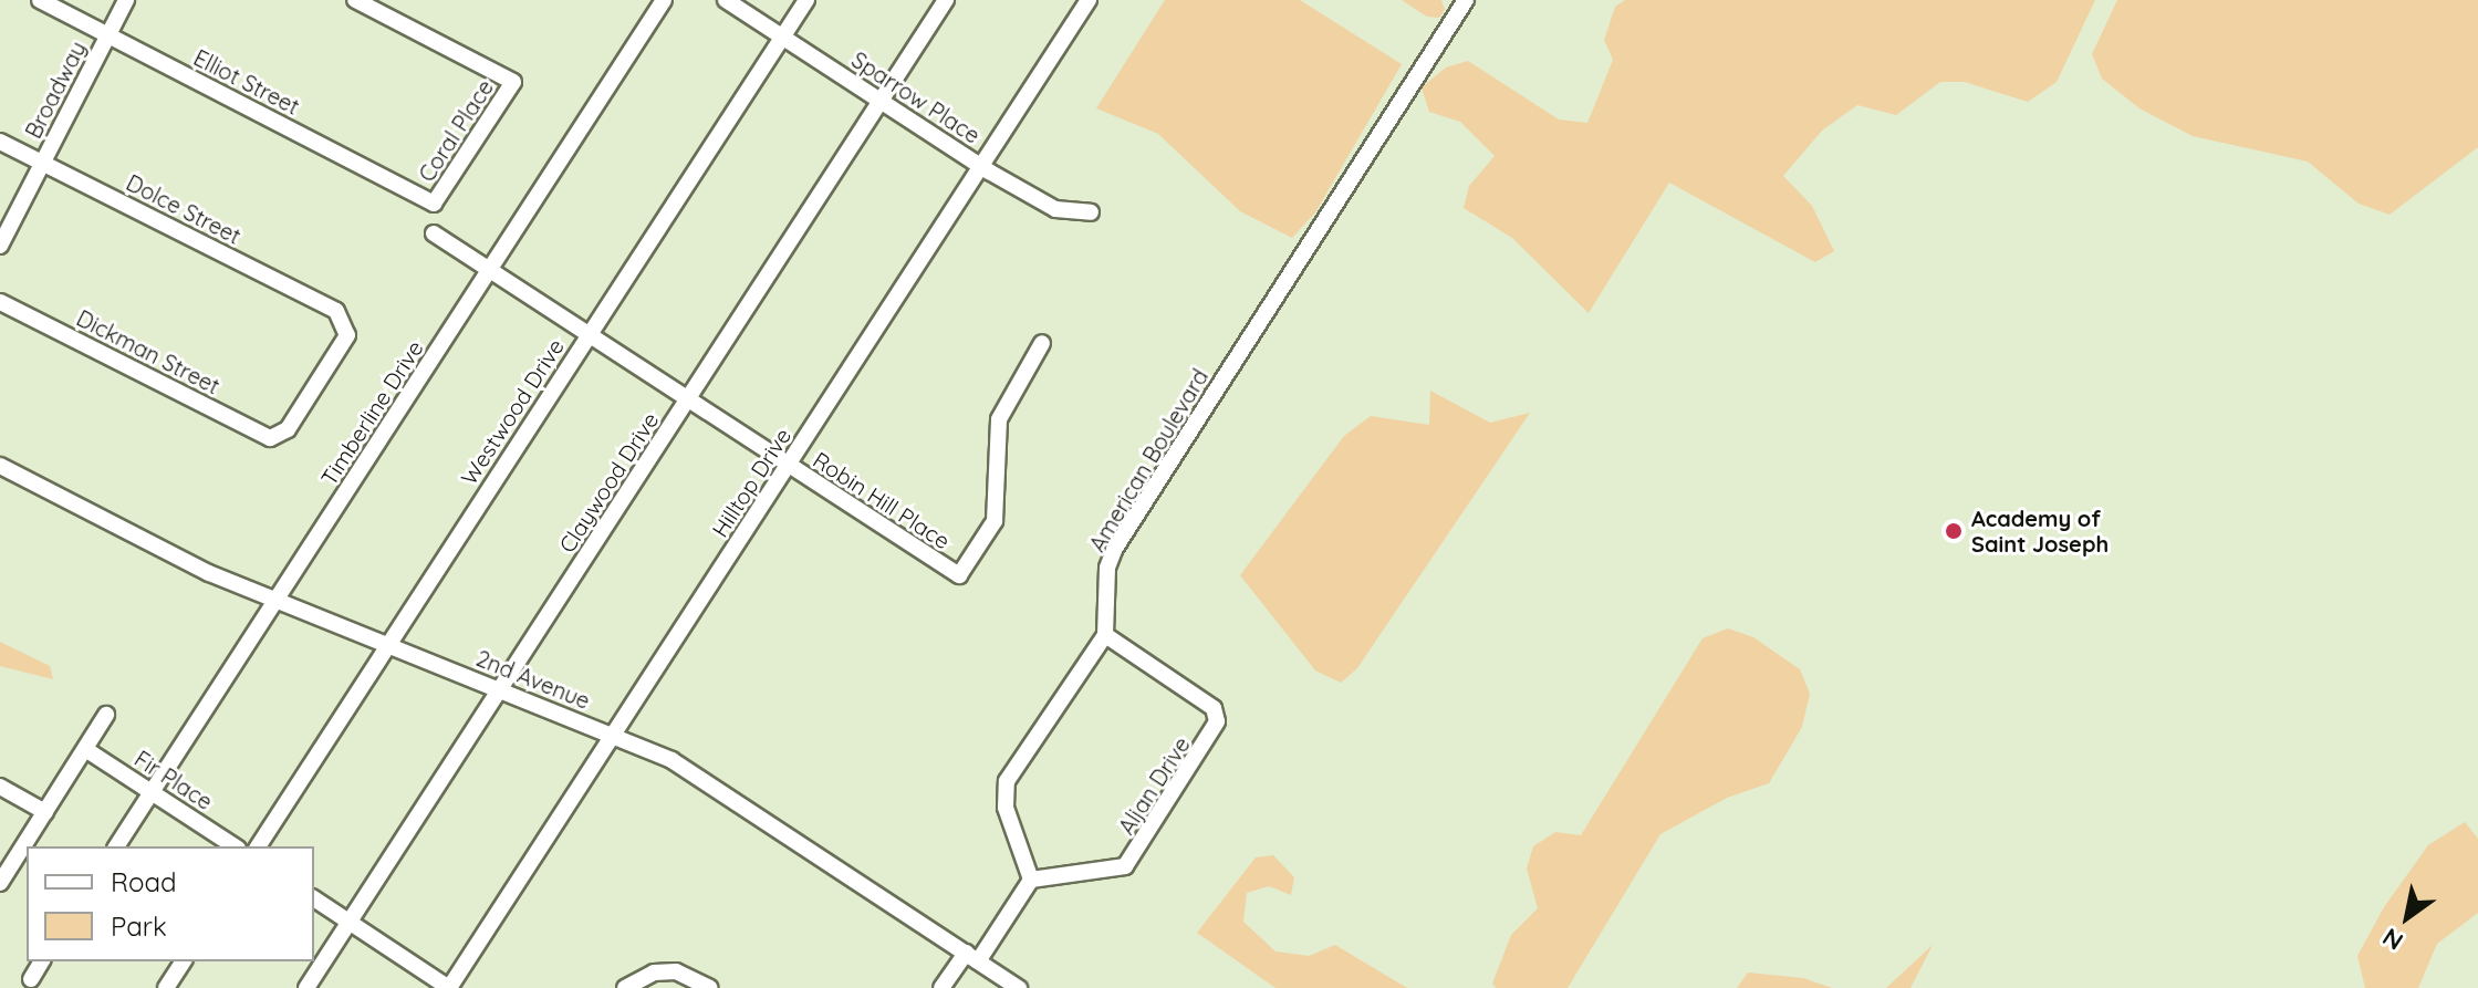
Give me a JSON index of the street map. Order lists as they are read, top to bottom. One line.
{"streets":{"street":["Elliot Street","Broadway","Sparrow Place","Coral Place","Dolce Street","Dickman Street","Westwood Drive","Timberline Drive","American Boulevard","Claywood Drive","Hilltop Drive","Robin Hill Place","2nd Avenue","Fir Place","Aljan Drive"]},"crossings":[["Elliot Street","Broadway"],["Elliot Street","Coral Place"],["Broadway","Dolce Street"],["Sparrow Place","Westwood Drive"],["Sparrow Place","Claywood Drive"],["Sparrow Place","Hilltop Drive"],["Dolce Street","Dickman Street"],["Westwood Drive","Robin Hill Place"],["Westwood Drive","2nd Avenue"],["Timberline Drive","Robin Hill Place"],["Timberline Drive","2nd Avenue"],["Timberline Drive","Fir Place"],["American Boulevard","Aljan Drive"],["Claywood Drive","Robin Hill Place"],["Claywood Drive","2nd Avenue"],["Hilltop Drive","Robin Hill Place"],["Hilltop Drive","2nd Avenue"]],"places":["Academy of Saint Joseph"],"legend":["Road","Park"],"north":"bottom left"}
